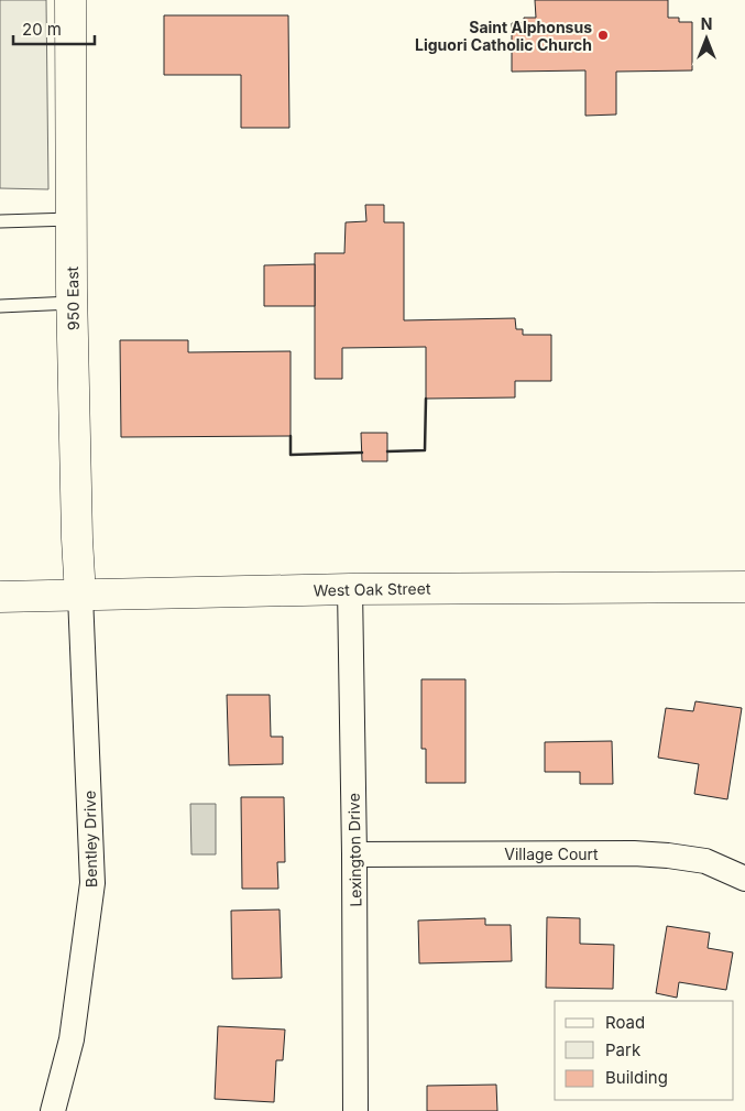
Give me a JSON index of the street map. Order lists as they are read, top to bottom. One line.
{"streets":{"main road":["950 East","West Oak Street"],"street":["Bentley Drive","Lexington Drive","Village Court"]},"crossings":[["950 East","West Oak Street"],["950 East","Bentley Drive"],["West Oak Street","Bentley Drive"],["West Oak Street","Lexington Drive"],["Lexington Drive","Village Court"]],"places":["Saint Alphonsus Liguori Catholic Church"],"legend":["Road","Park","Building"],"scale_bar":"20 m","north":"top"}
